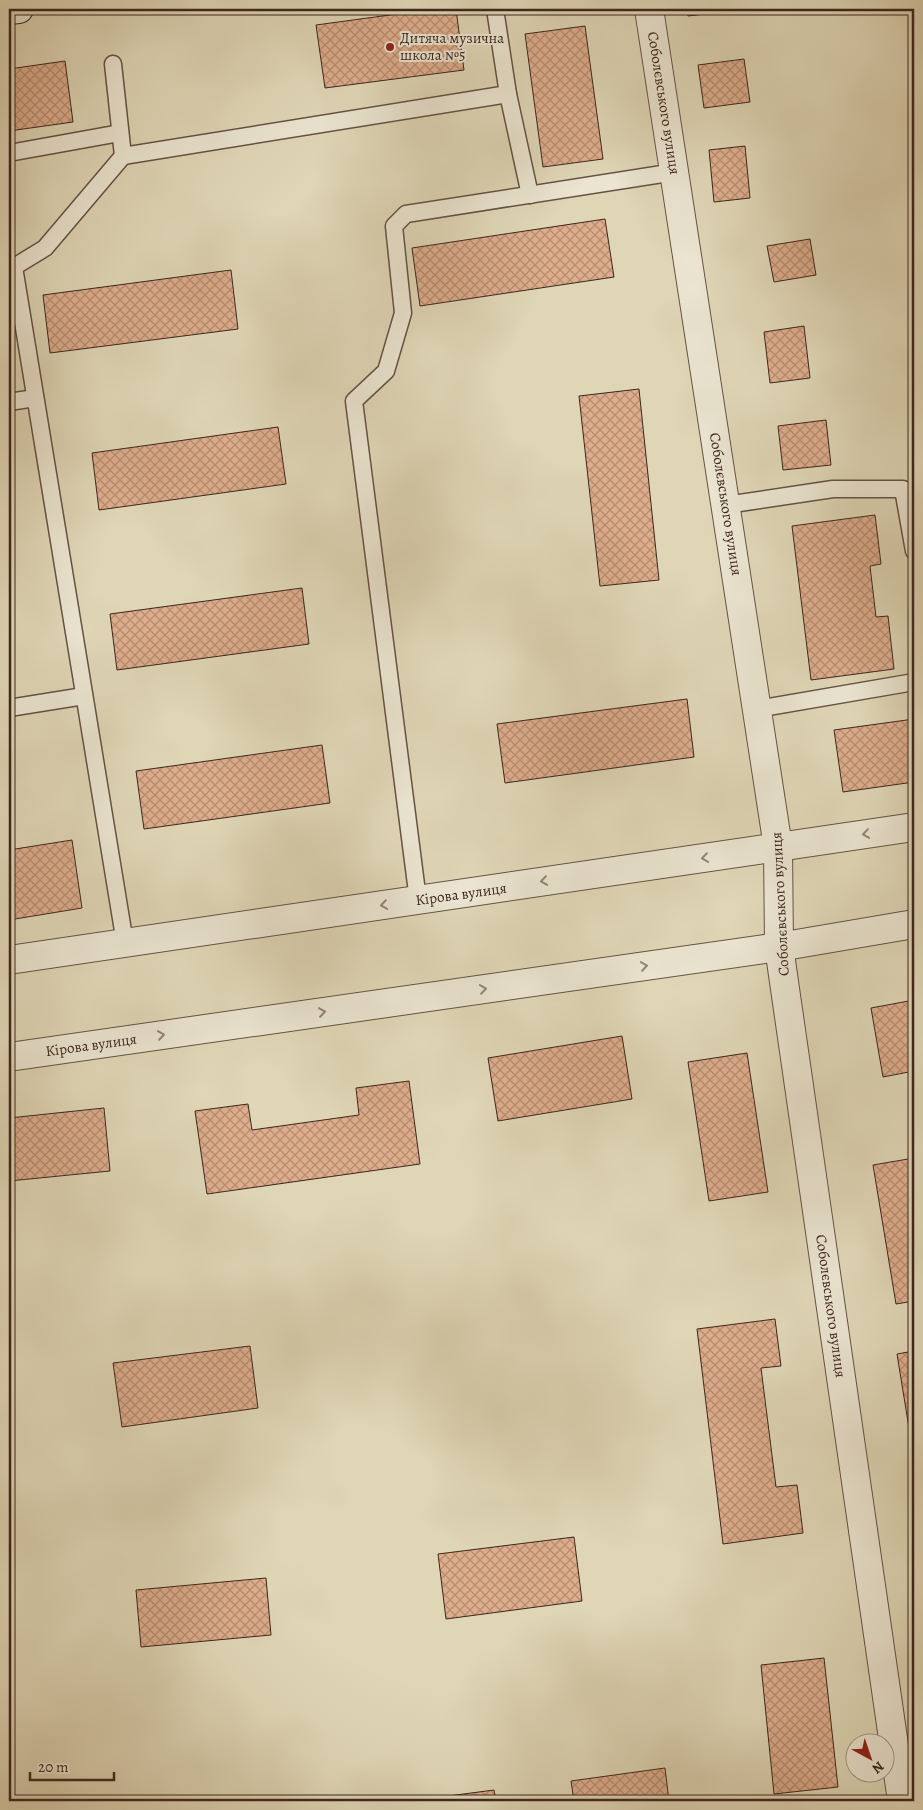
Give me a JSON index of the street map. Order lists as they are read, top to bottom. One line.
{"streets":{"street":["Соболєвського вулиця","Кірова вулиця"]},"crossings":[["Соболєвського вулиця","Кірова вулиця"]],"places":["Дитяча музична школа №5"],"scale_bar":"20 m","north":"bottom right"}
